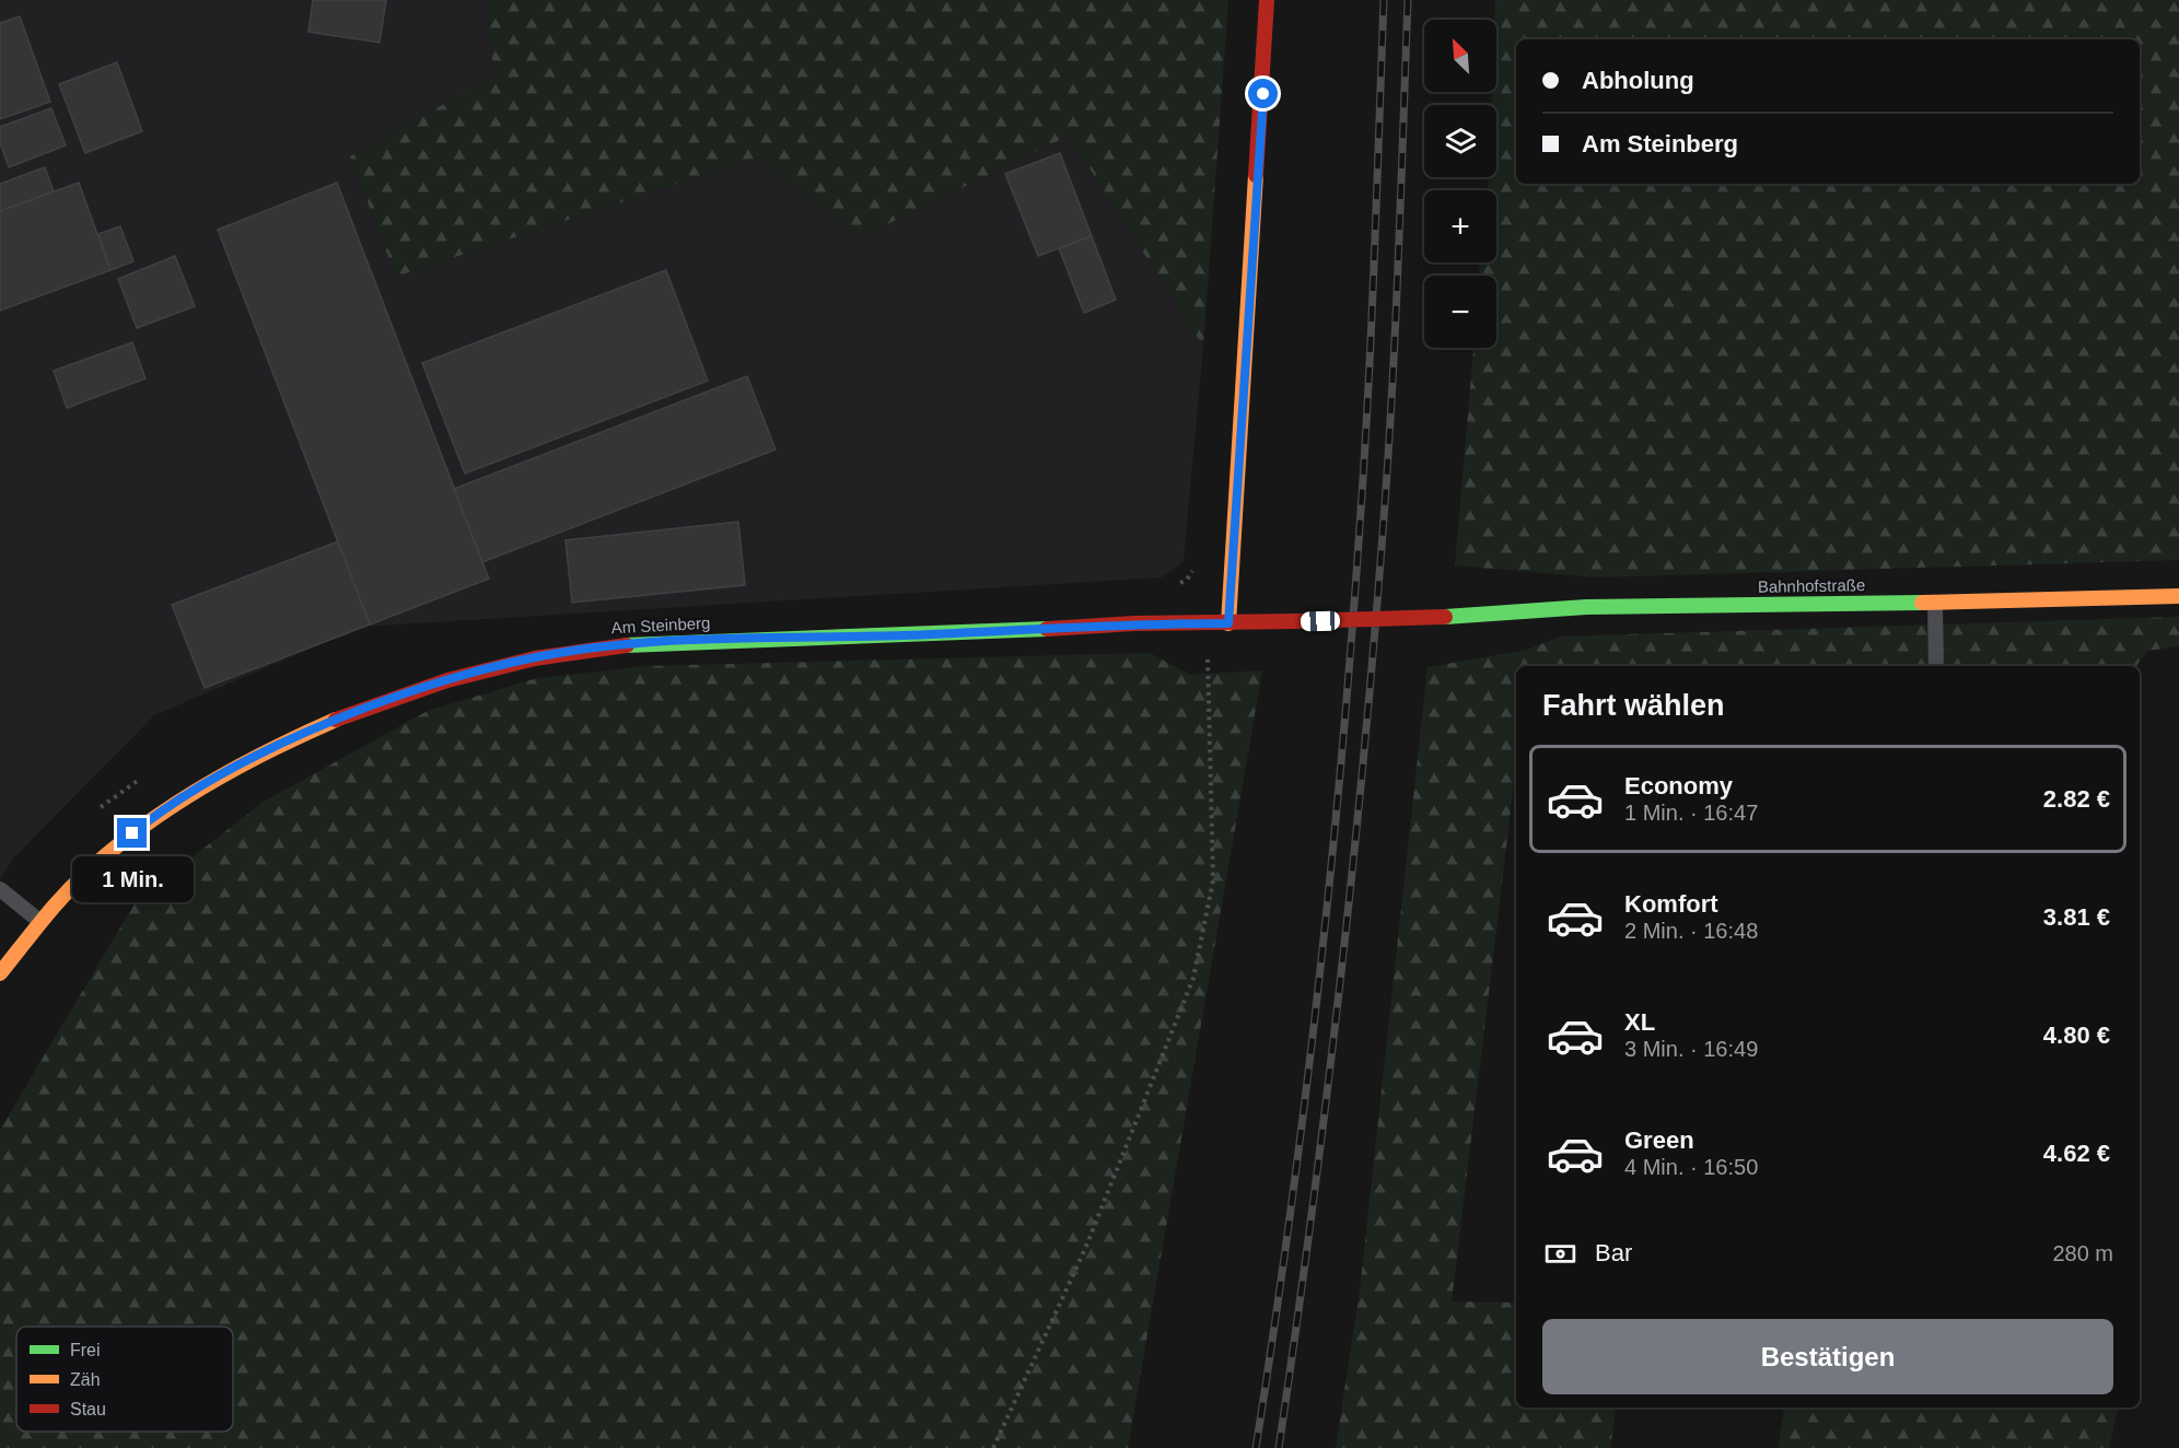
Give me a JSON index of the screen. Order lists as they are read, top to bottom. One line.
{"streets":{"main road":["Bahnhofstraße","Am Steinberg"]},"crossings":[["Bahnhofstraße","Am Steinberg"]],"legend":["Frei","Zäh","Stau"],"north":"top left","page":{"map_buttons":["+","−"],"banner":["Abholung","Am Steinberg"],"heading":"Fahrt wählen","list":[{"name":"Economy","note":"1 Min. · 16:47","value":"2.82 €"},{"name":"Komfort","note":"2 Min. · 16:48","value":"3.81 €"},{"name":"XL","note":"3 Min. · 16:49","value":"4.80 €"},{"name":"Green","note":"4 Min. · 16:50","value":"4.62 €"}],"bubble":"1 Min.","pay":["Bar","280 m"],"buttons":"Bestätigen"}}
